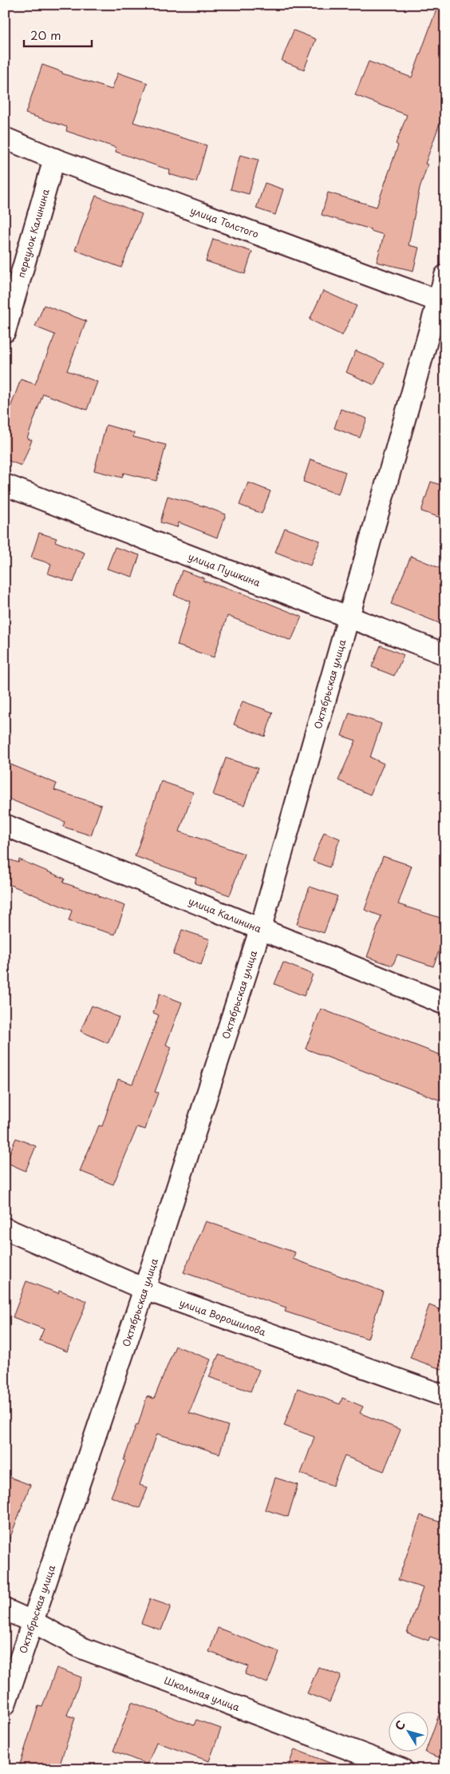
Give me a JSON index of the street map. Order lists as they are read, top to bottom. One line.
{"streets":{"street":["улица Толстого","переулок Калинина","улица Пушкина","Октябрьская улица","улица Калинина","улица Ворошилова","Школьная улица"]},"crossings":[["улица Толстого","переулок Калинина"],["улица Толстого","Октябрьская улица"],["улица Пушкина","Октябрьская улица"],["Октябрьская улица","улица Калинина"],["Октябрьская улица","улица Ворошилова"],["Октябрьская улица","Школьная улица"]],"scale_bar":"20 m","north":"top left"}
